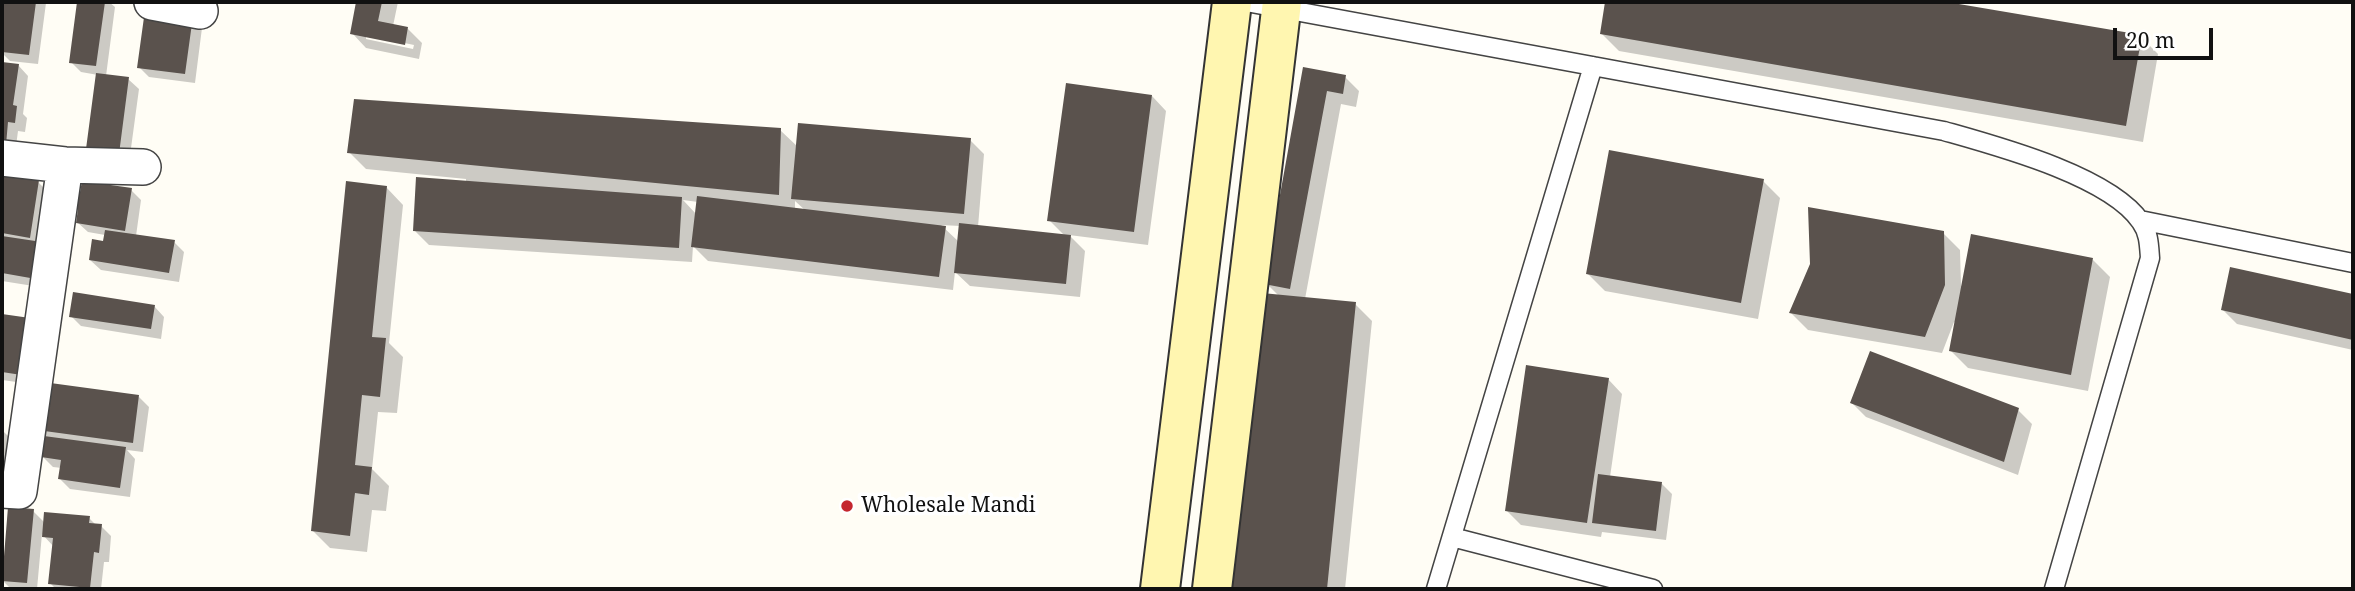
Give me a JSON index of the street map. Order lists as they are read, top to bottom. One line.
{"places":["Wholesale Mandi"],"scale_bar":"20 m"}
